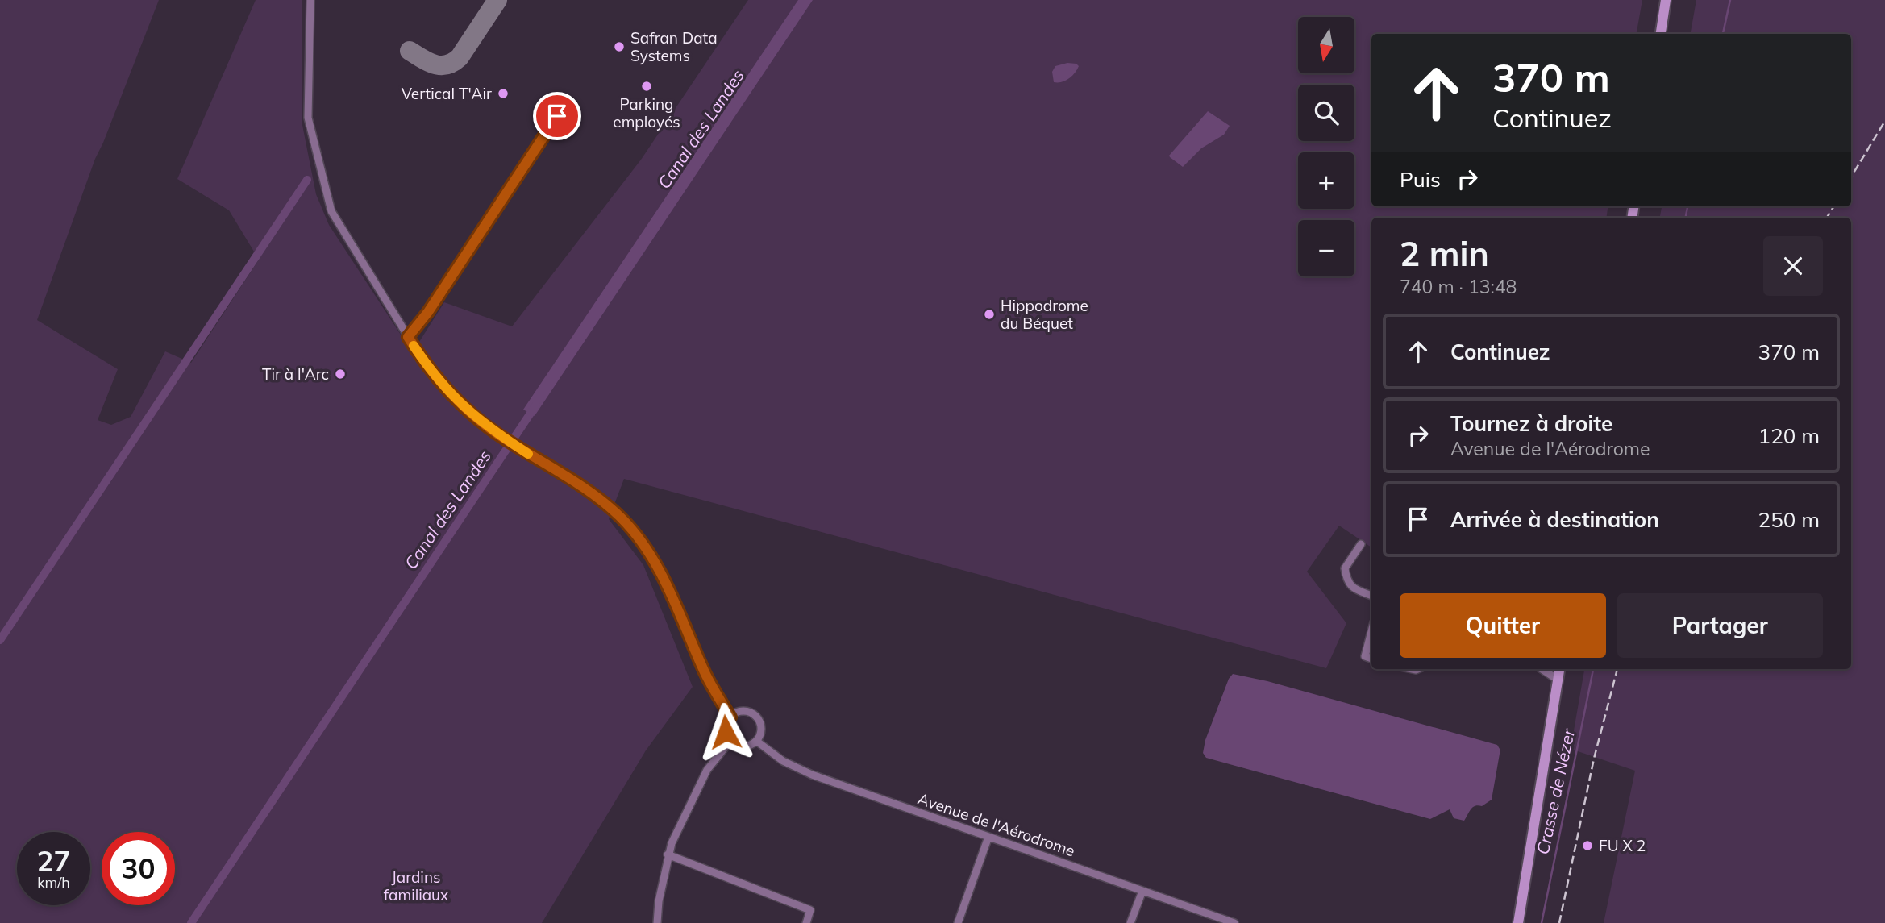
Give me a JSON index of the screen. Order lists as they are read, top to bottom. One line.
{"streets":{"street":["Avenue de l'Aérodrome"]},"water":["Canal des Landes","Crasse de Nézer"],"parks":["Jardins familiaux"],"places":["Safran Data Systems","Parking employés","Vertical T'Air","Hippodrome du Béquet","Tir à l'Arc","FU X 2"],"north":"bottom","page":{"map_buttons":["+","−"],"turn":["370 m","Continuez"],"then":"Puis","heading":["2 min","740 m · 13:48"],"list":[{"name":"Continuez","value":"370 m"},{"name":"Tournez à droite","note":"Avenue de l'Aérodrome","value":"120 m"},{"name":"Arrivée à destination","value":"250 m"}],"buttons":["Quitter","Partager"],"speed":"27 km/h","limit":"30"}}
